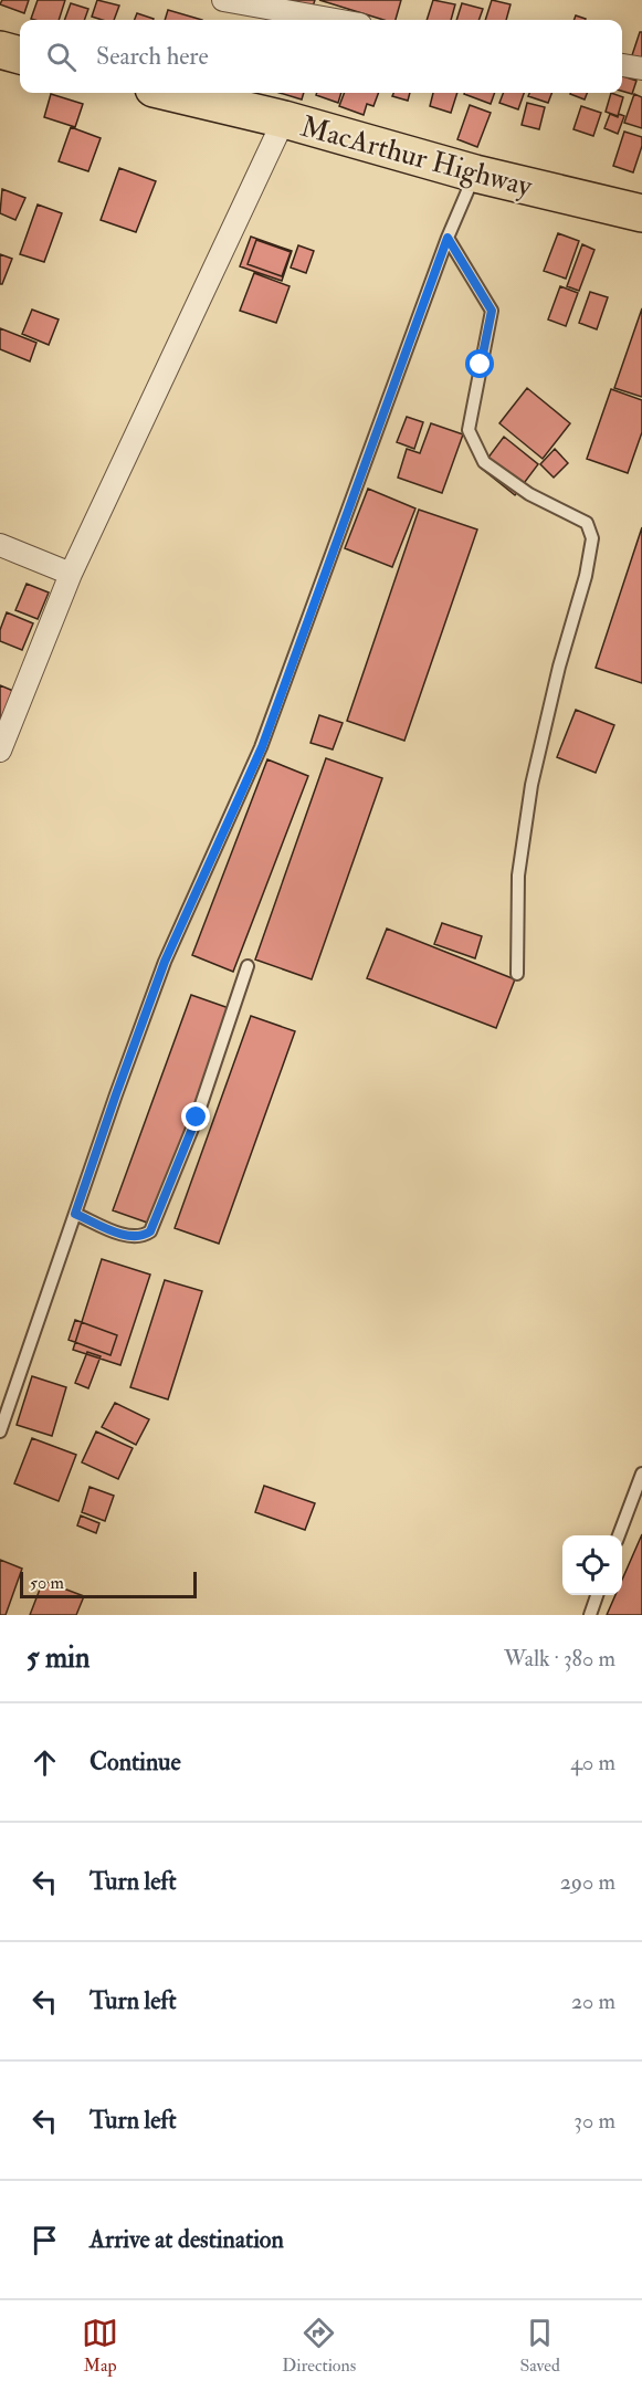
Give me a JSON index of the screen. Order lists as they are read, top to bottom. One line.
{"streets":{"highway":["MacArthur Highway"]},"scale_bar":"50 m","page":{"search":"Search here","scale":"50 m","heading":["5 min","Walk · 380 m"],"list":[["Continue","40 m"],["Turn left","290 m"],["Turn left","20 m"],["Turn left","30 m"],"Arrive at destination"],"nav":["Map","Directions","Saved"]}}
